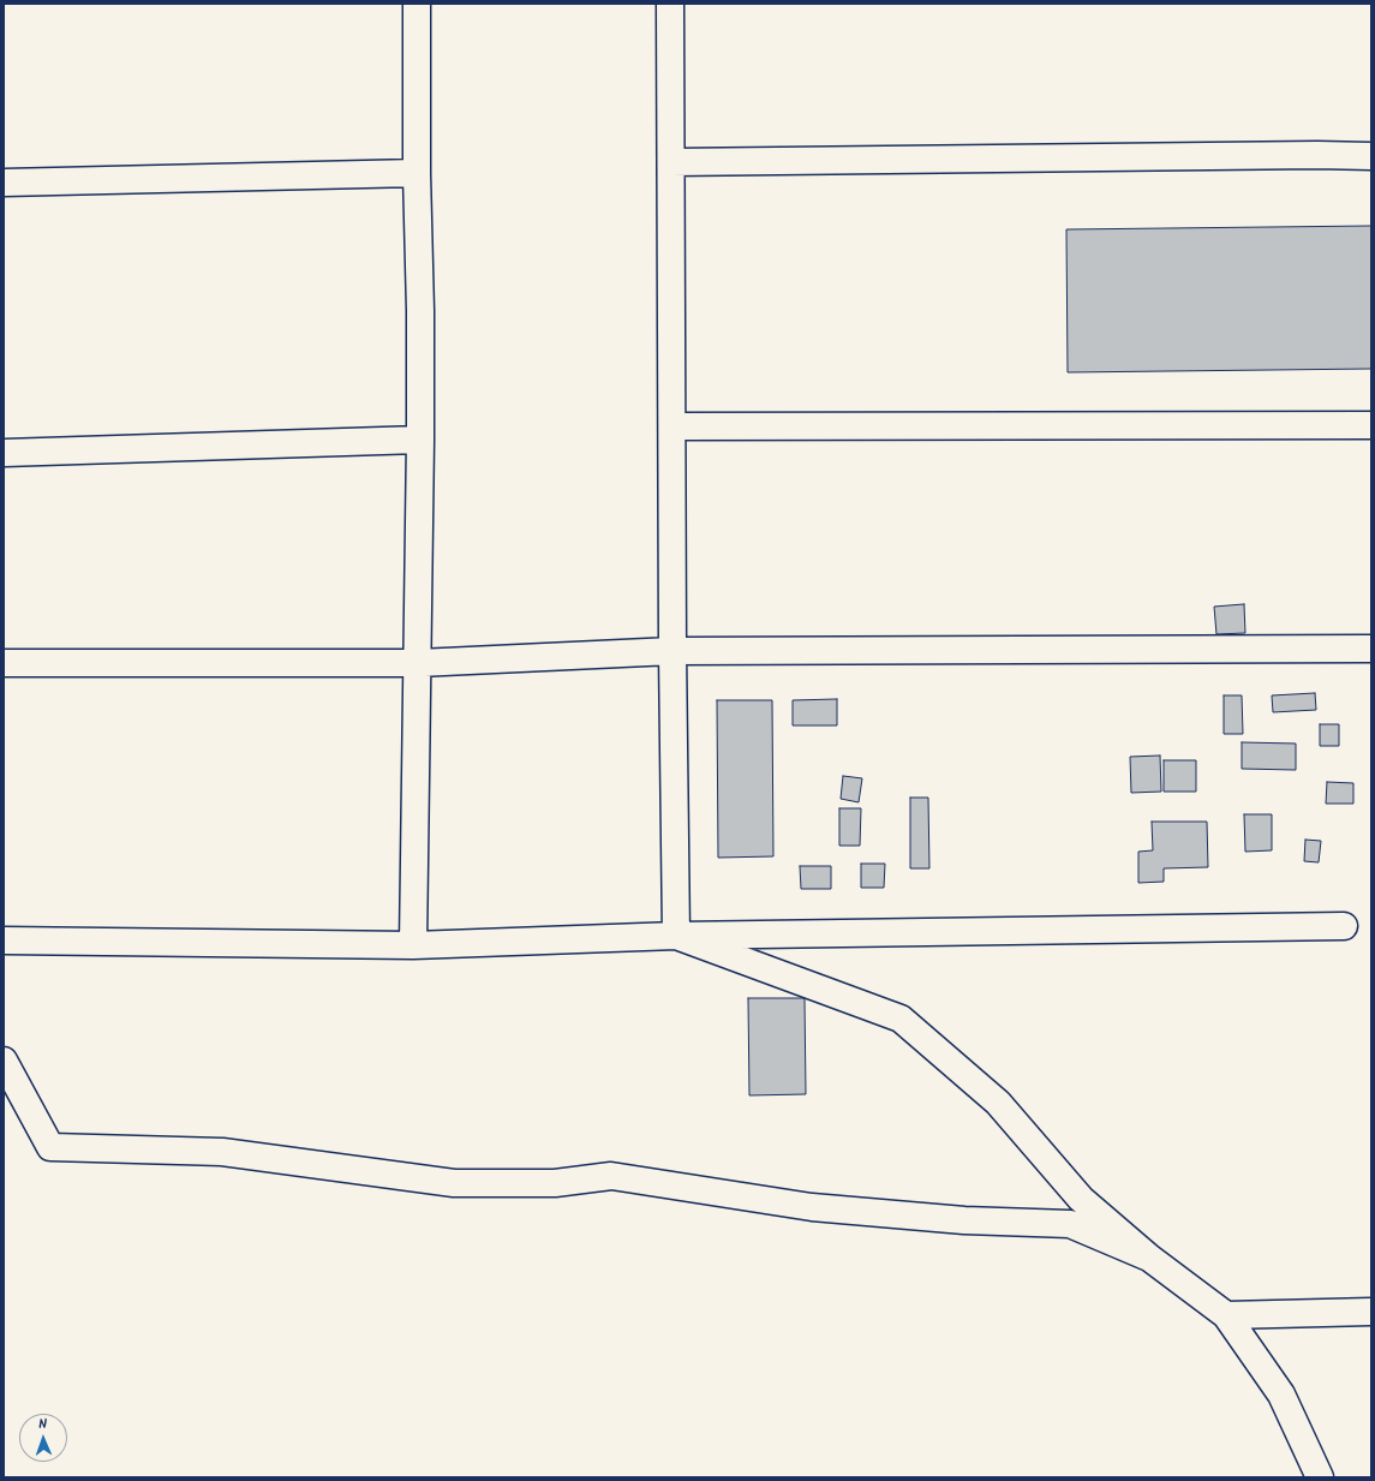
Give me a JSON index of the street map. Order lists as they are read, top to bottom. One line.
{"north":"top"}
